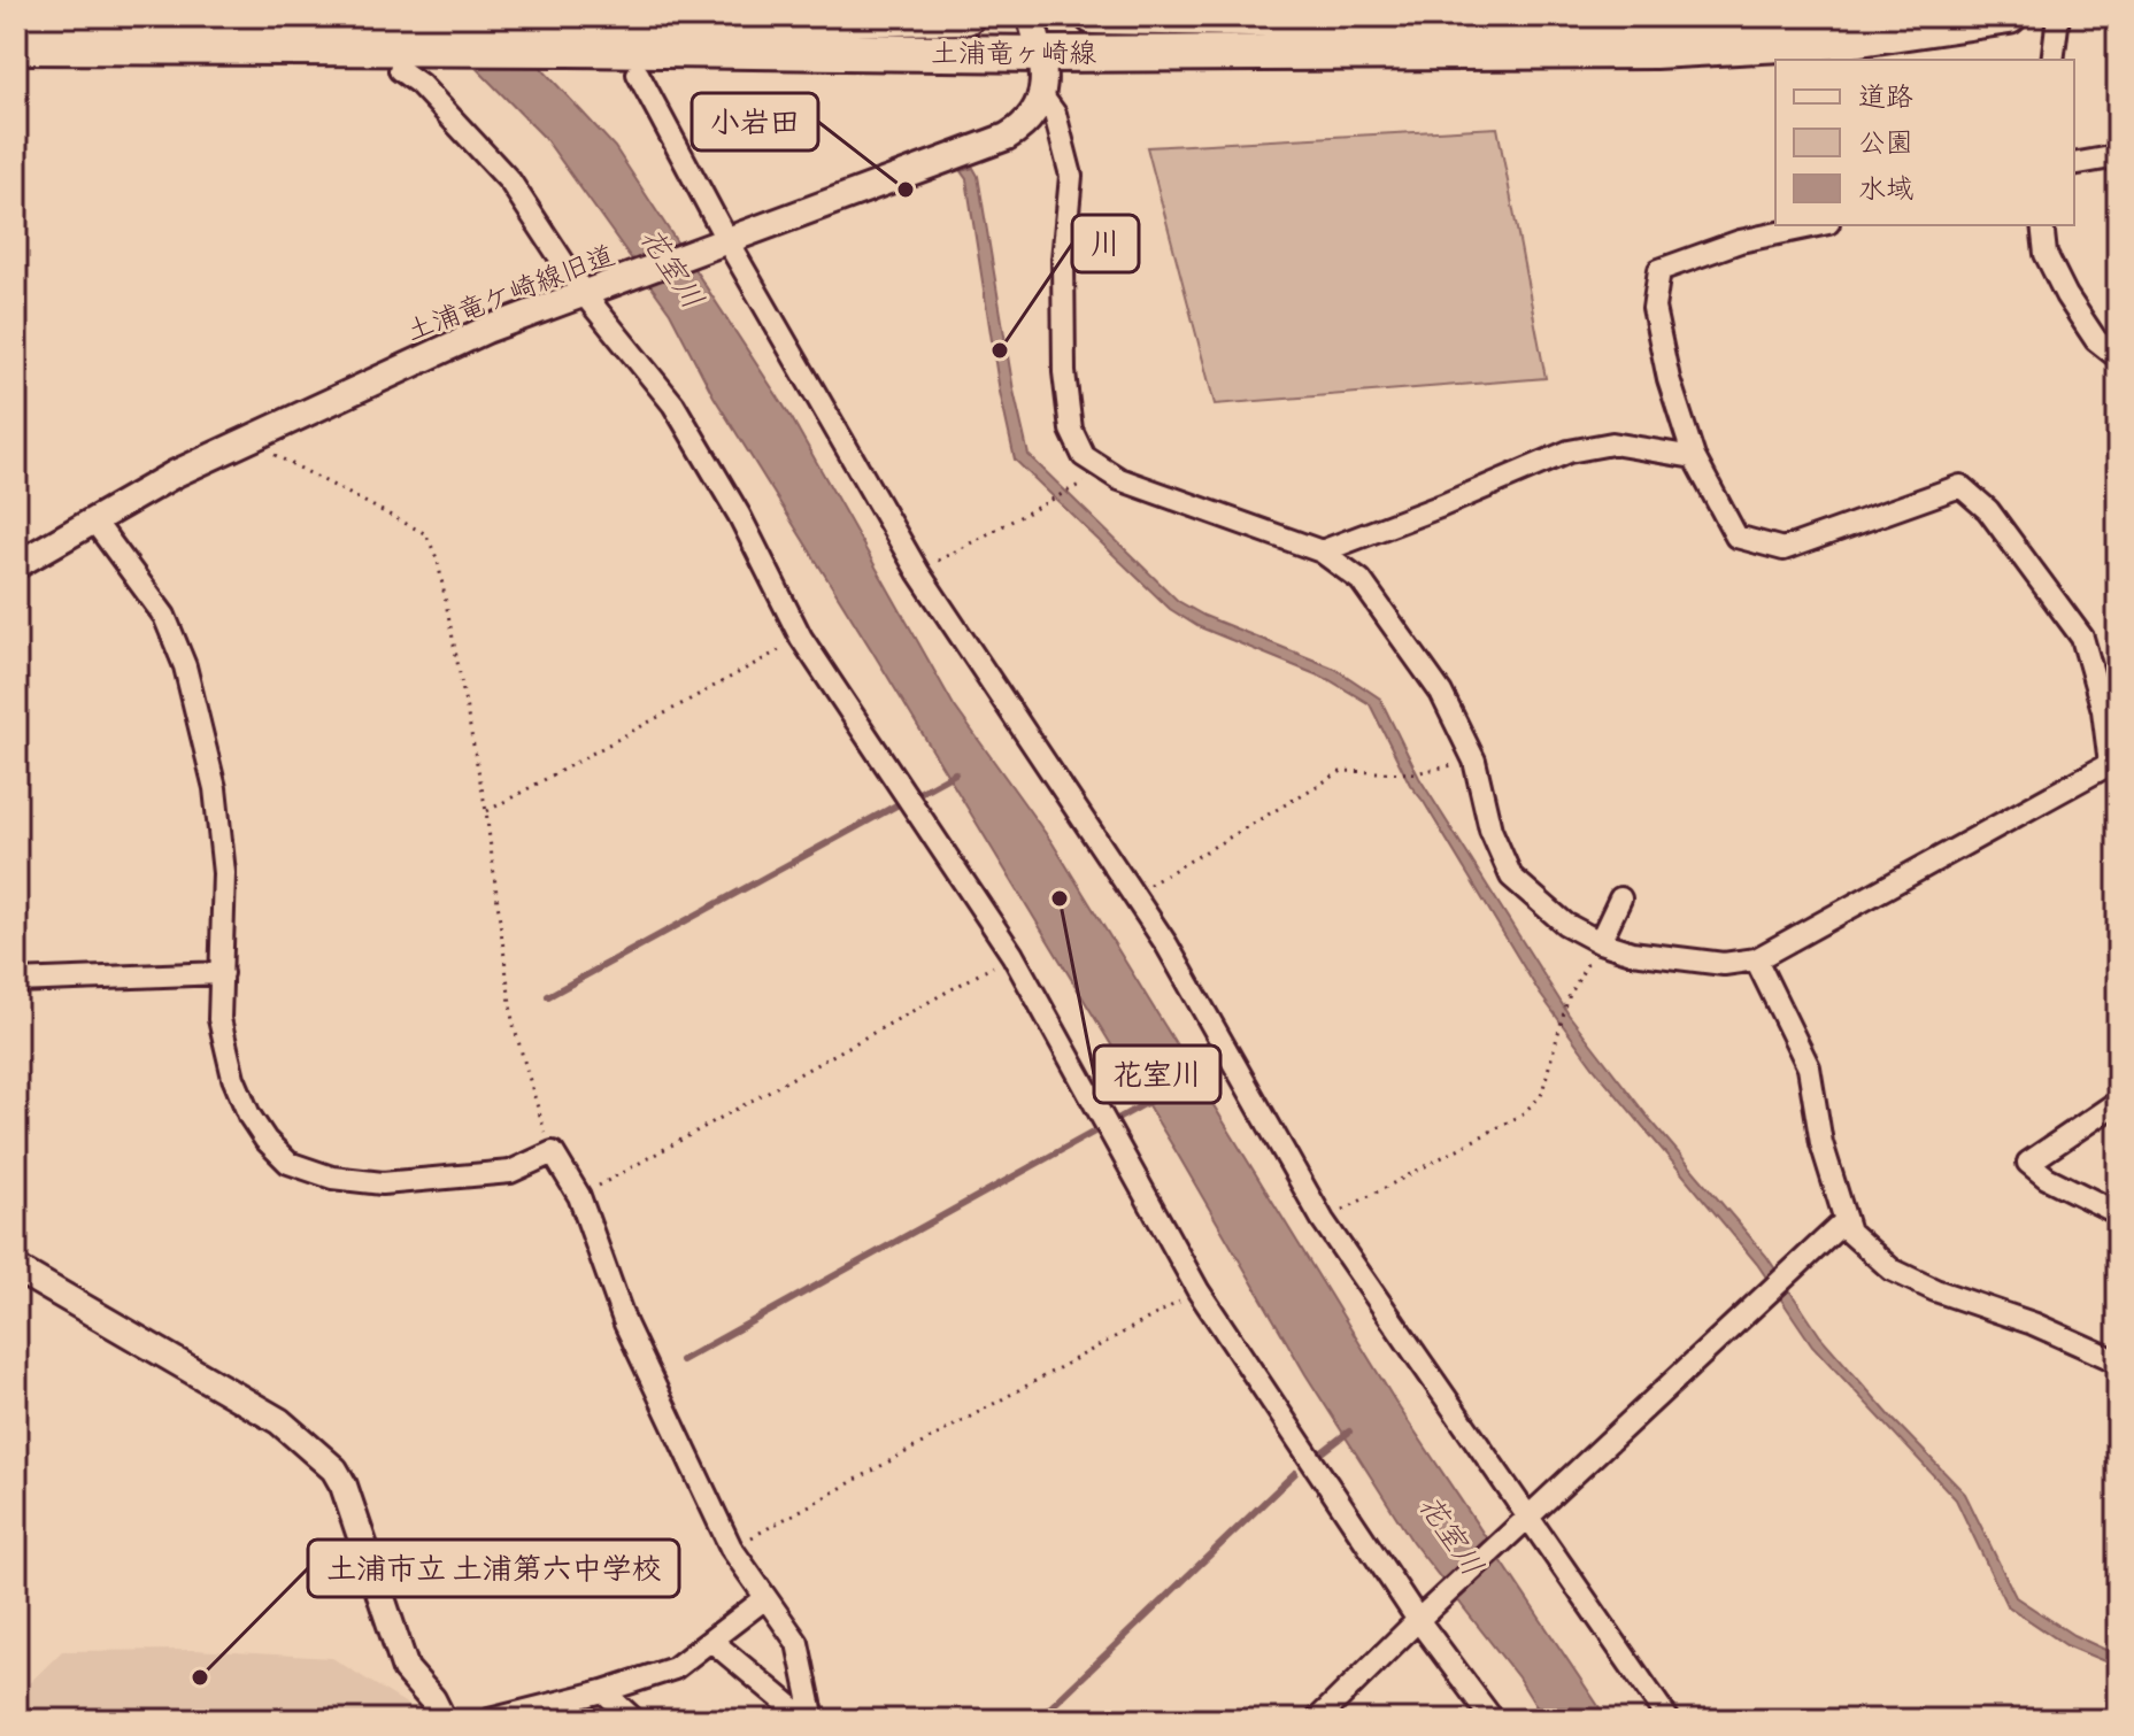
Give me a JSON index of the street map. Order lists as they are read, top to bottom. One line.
{"streets":{"main road":["土浦竜ヶ崎線"],"street":["土浦竜ケ崎線旧道"]},"water":["花室川"],"places":["小岩田","川","花室川","土浦市立 土浦第六中学校"],"legend":["道路","公園","水域"]}
